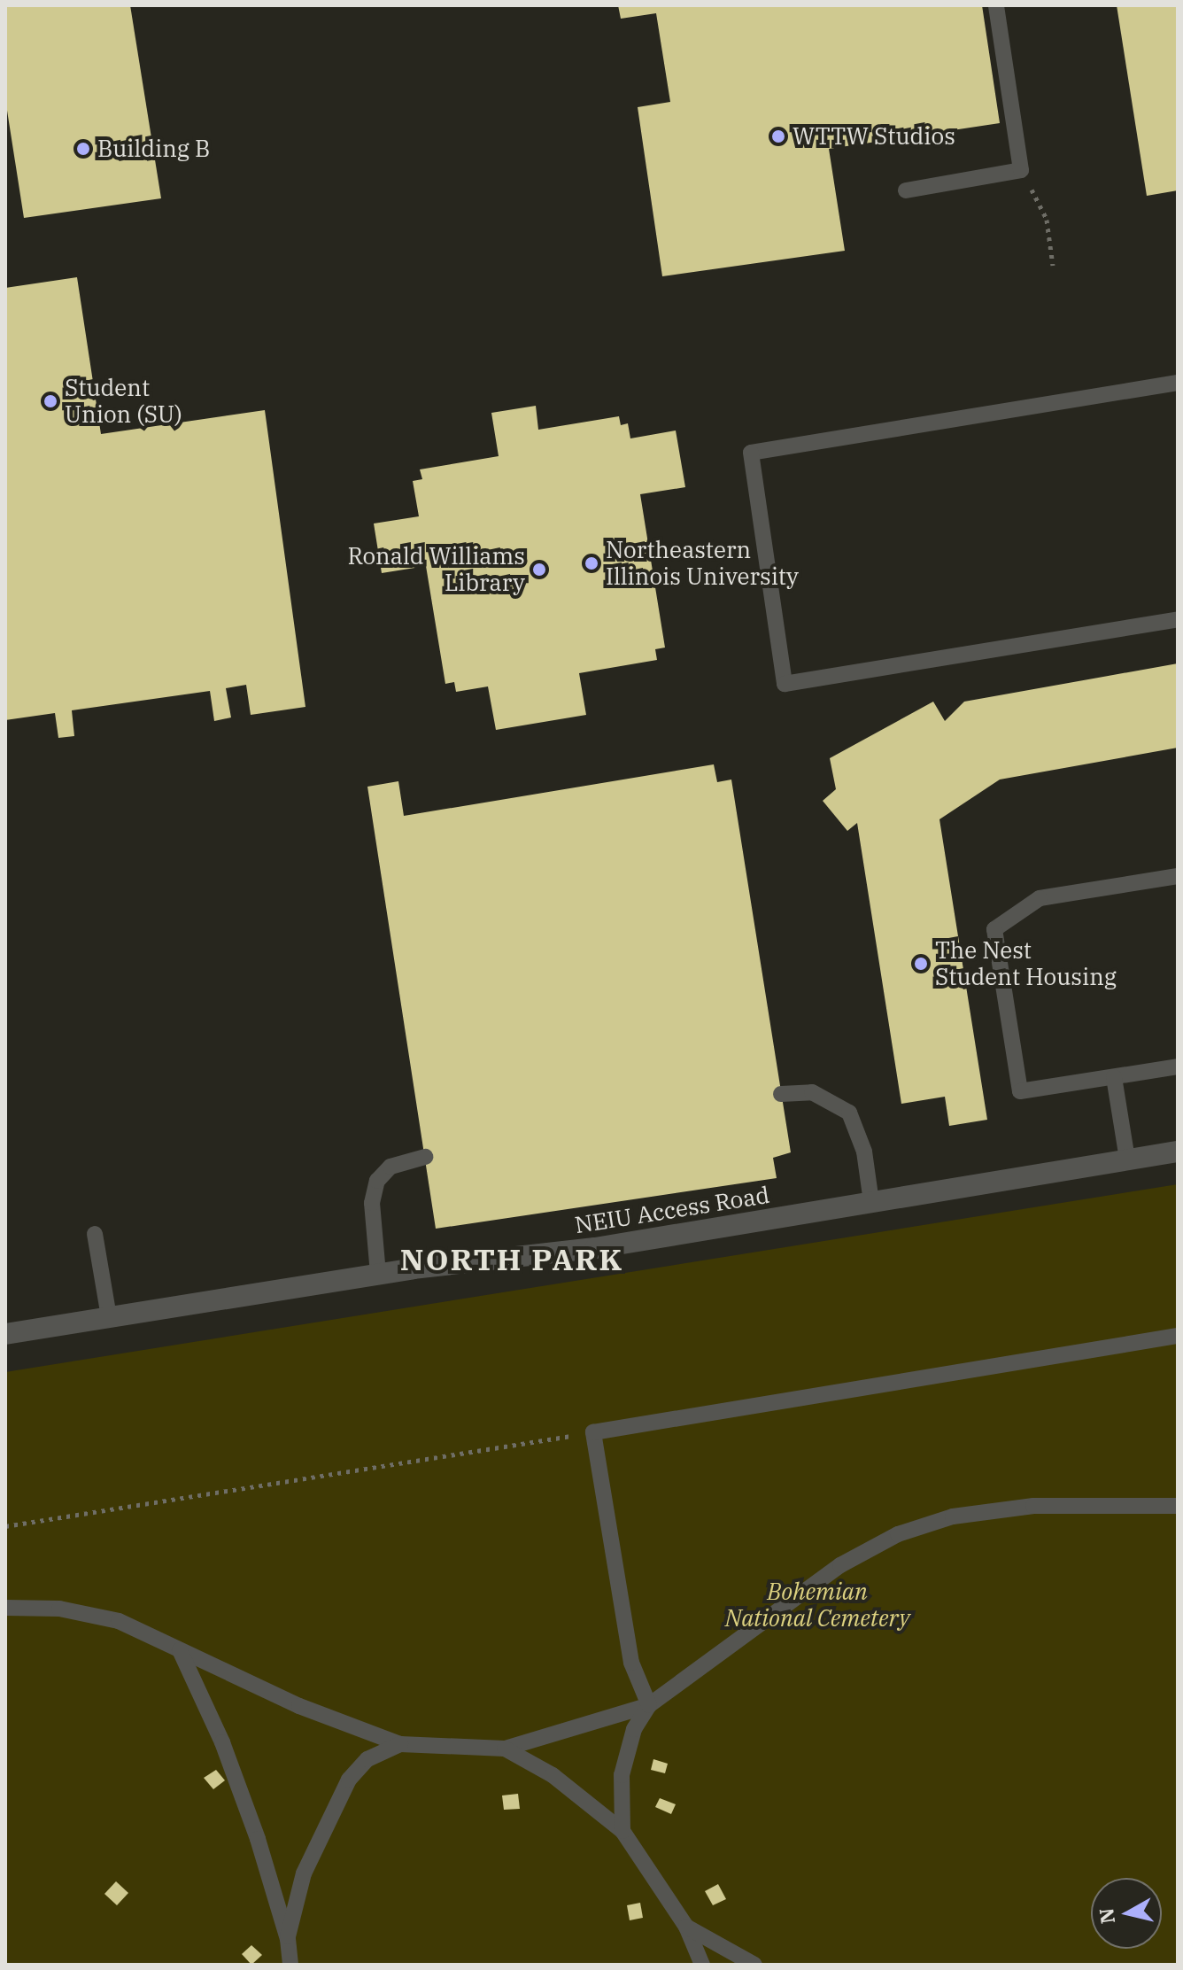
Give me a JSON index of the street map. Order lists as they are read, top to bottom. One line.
{"streets":{"street":["NEIU Access Road"]},"districts":["NORTH PARK"],"parks":["Bohemian National Cemetery"],"places":["WTTW Studios","Building B","Student Union (SU)","Northeastern Illinois University","Ronald Williams Library","The Nest Student Housing"],"north":"left"}
